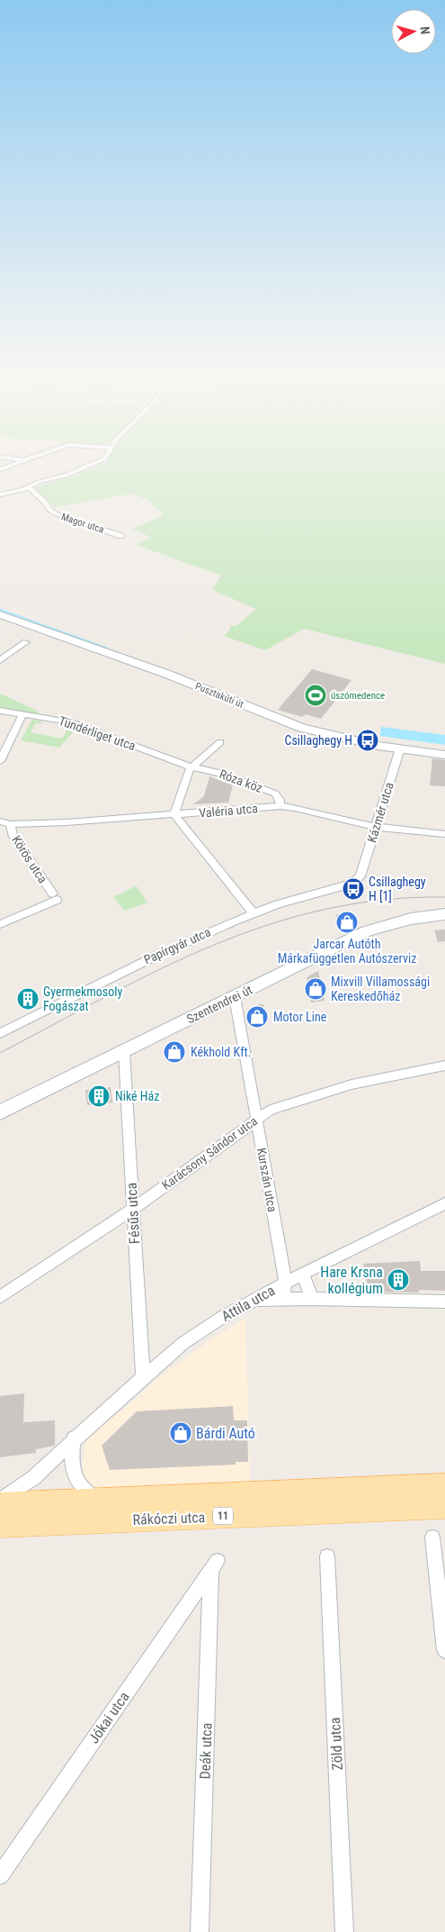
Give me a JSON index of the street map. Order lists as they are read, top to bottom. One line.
{"streets":{"main road":["11","Rákóczi utca"],"street":["Magor utca","Pusztakúti út","Tündérliget utca","Róza köz","Valéria utca","Kázmér utca","Körös utca","Papírgyár utca","Szentendrei út","Karácsony Sándor utca","Kurszán utca","Fésűs utca","Attila utca","Jókai utca","Zöld utca","Deák utca"]},"crossings":[["Pusztakúti út","Kázmér utca"],["Tündérliget utca","Róza köz"],["Róza köz","Valéria utca"],["Valéria utca","Kázmér utca"],["Valéria utca","Körös utca"],["Kázmér utca","Papírgyár utca"],["Szentendrei út","Kurszán utca"],["Szentendrei út","Fésűs utca"],["Karácsony Sándor utca","Kurszán utca"],["Karácsony Sándor utca","Fésűs utca"],["Kurszán utca","Attila utca"],["Fésűs utca","Attila utca"],["Jókai utca","Deák utca"]],"places":{"sports":["úszómedence"],"bus stop":["Csillaghegy H","Csillaghegy H [1]"],"shop":["Jarcar Autóth Márkafüggetlen Autószerviz","Mixvill Villamossági Kereskedőház","Motor Line","Kékhold Kft.","Bárdi Autó"],"building":["Gyermekmosoly Fogászat","Niké Ház","Hare Krsna kollégium"]},"north":"right"}
